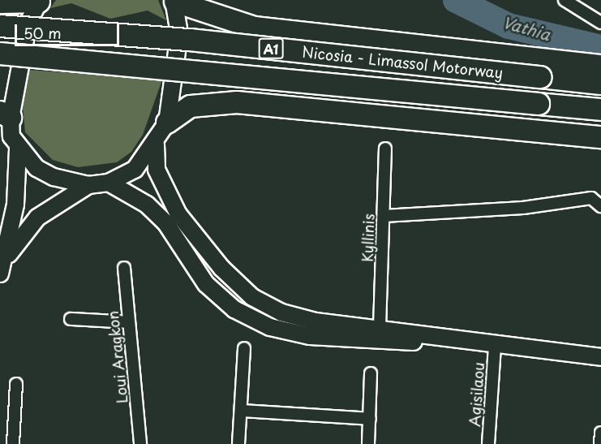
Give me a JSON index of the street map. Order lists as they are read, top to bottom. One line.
{"streets":{"highway":["A1","Nicosia - Limassol Motorway"],"street":["Kyllinis","Loui Aragkon","Agisilaou"]},"water":["Vathia"],"scale_bar":"50 m"}
